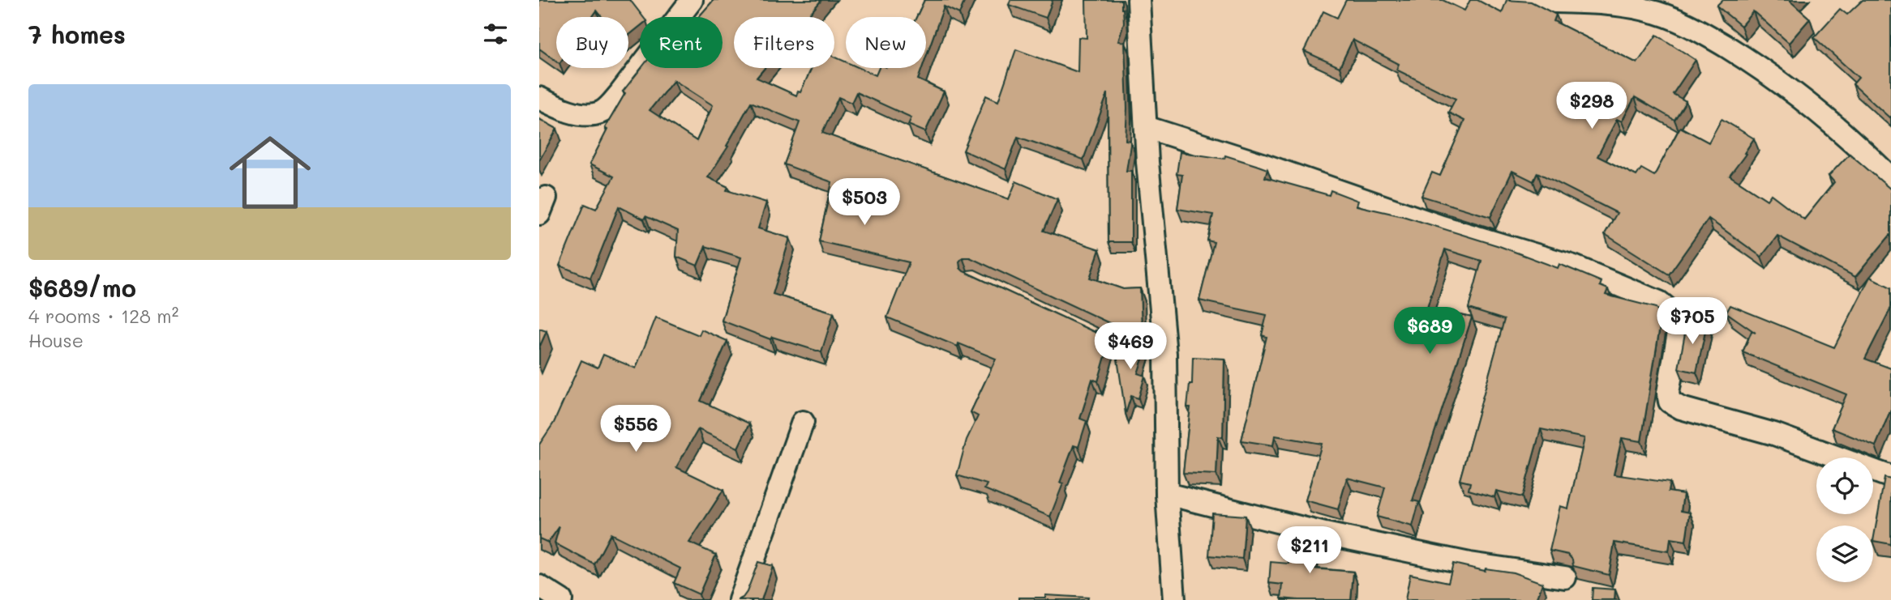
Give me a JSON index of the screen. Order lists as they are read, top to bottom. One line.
{"page":{"heading":"7 homes","chip":["Buy","Rent","Filters","New"],"list":[{"name":"$689/mo","note":"4 rooms · 128 m² · House"}],"price":["$298","$503","$705","$689","$469","$556","$211"]}}
